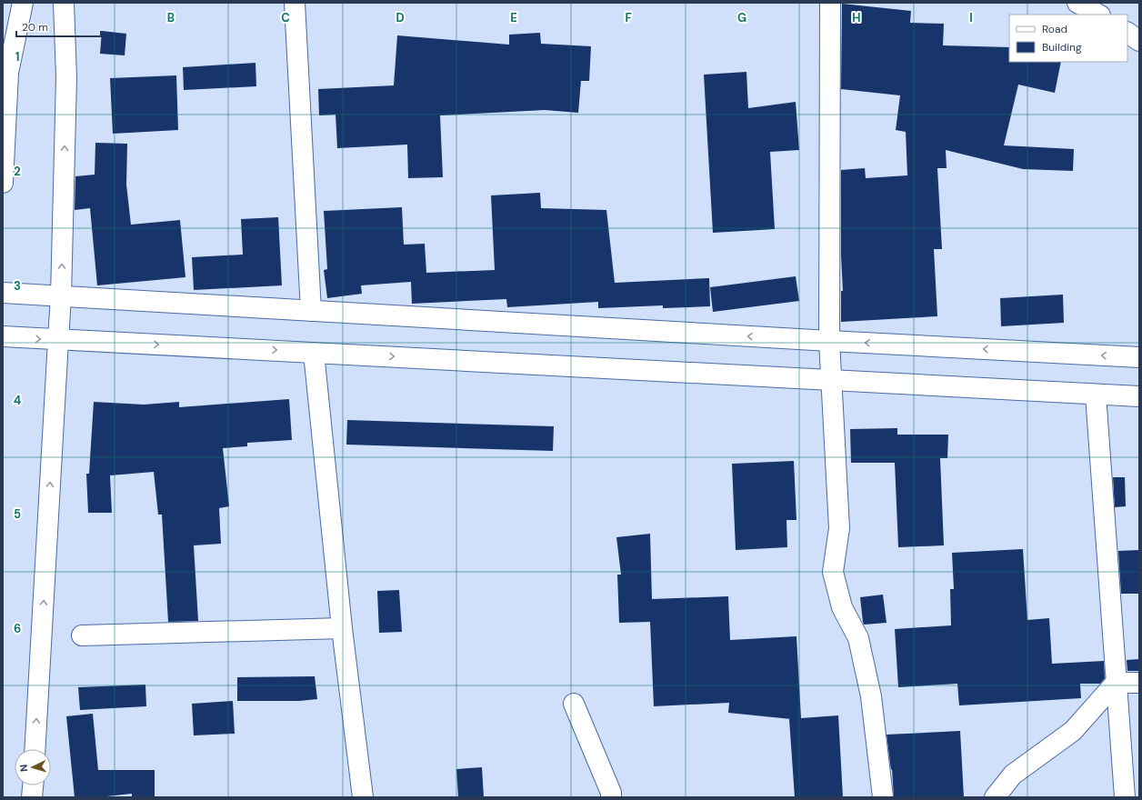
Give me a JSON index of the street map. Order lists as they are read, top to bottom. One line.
{"legend":["Road","Building"],"scale_bar":"20 m","north":"left","grid":{"columns":["B","C","D","E","F","G","H","I"],"rows":["1","2","3","4","5","6"]}}
